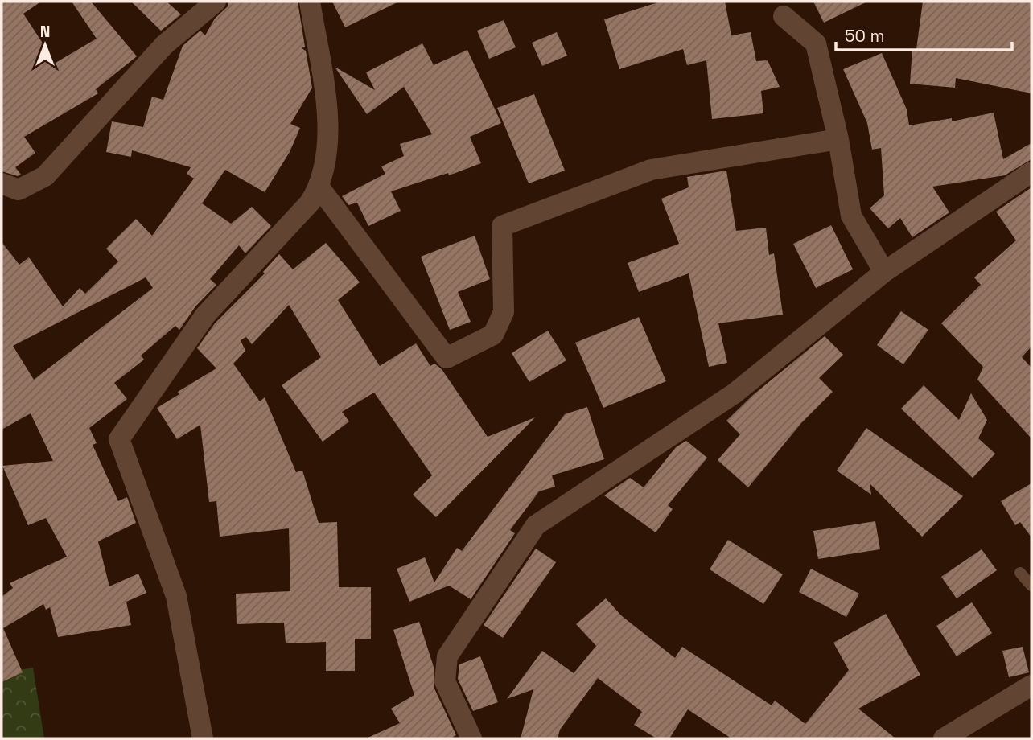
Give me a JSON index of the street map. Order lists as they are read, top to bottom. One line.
{"scale_bar":"50 m","north":"top"}
